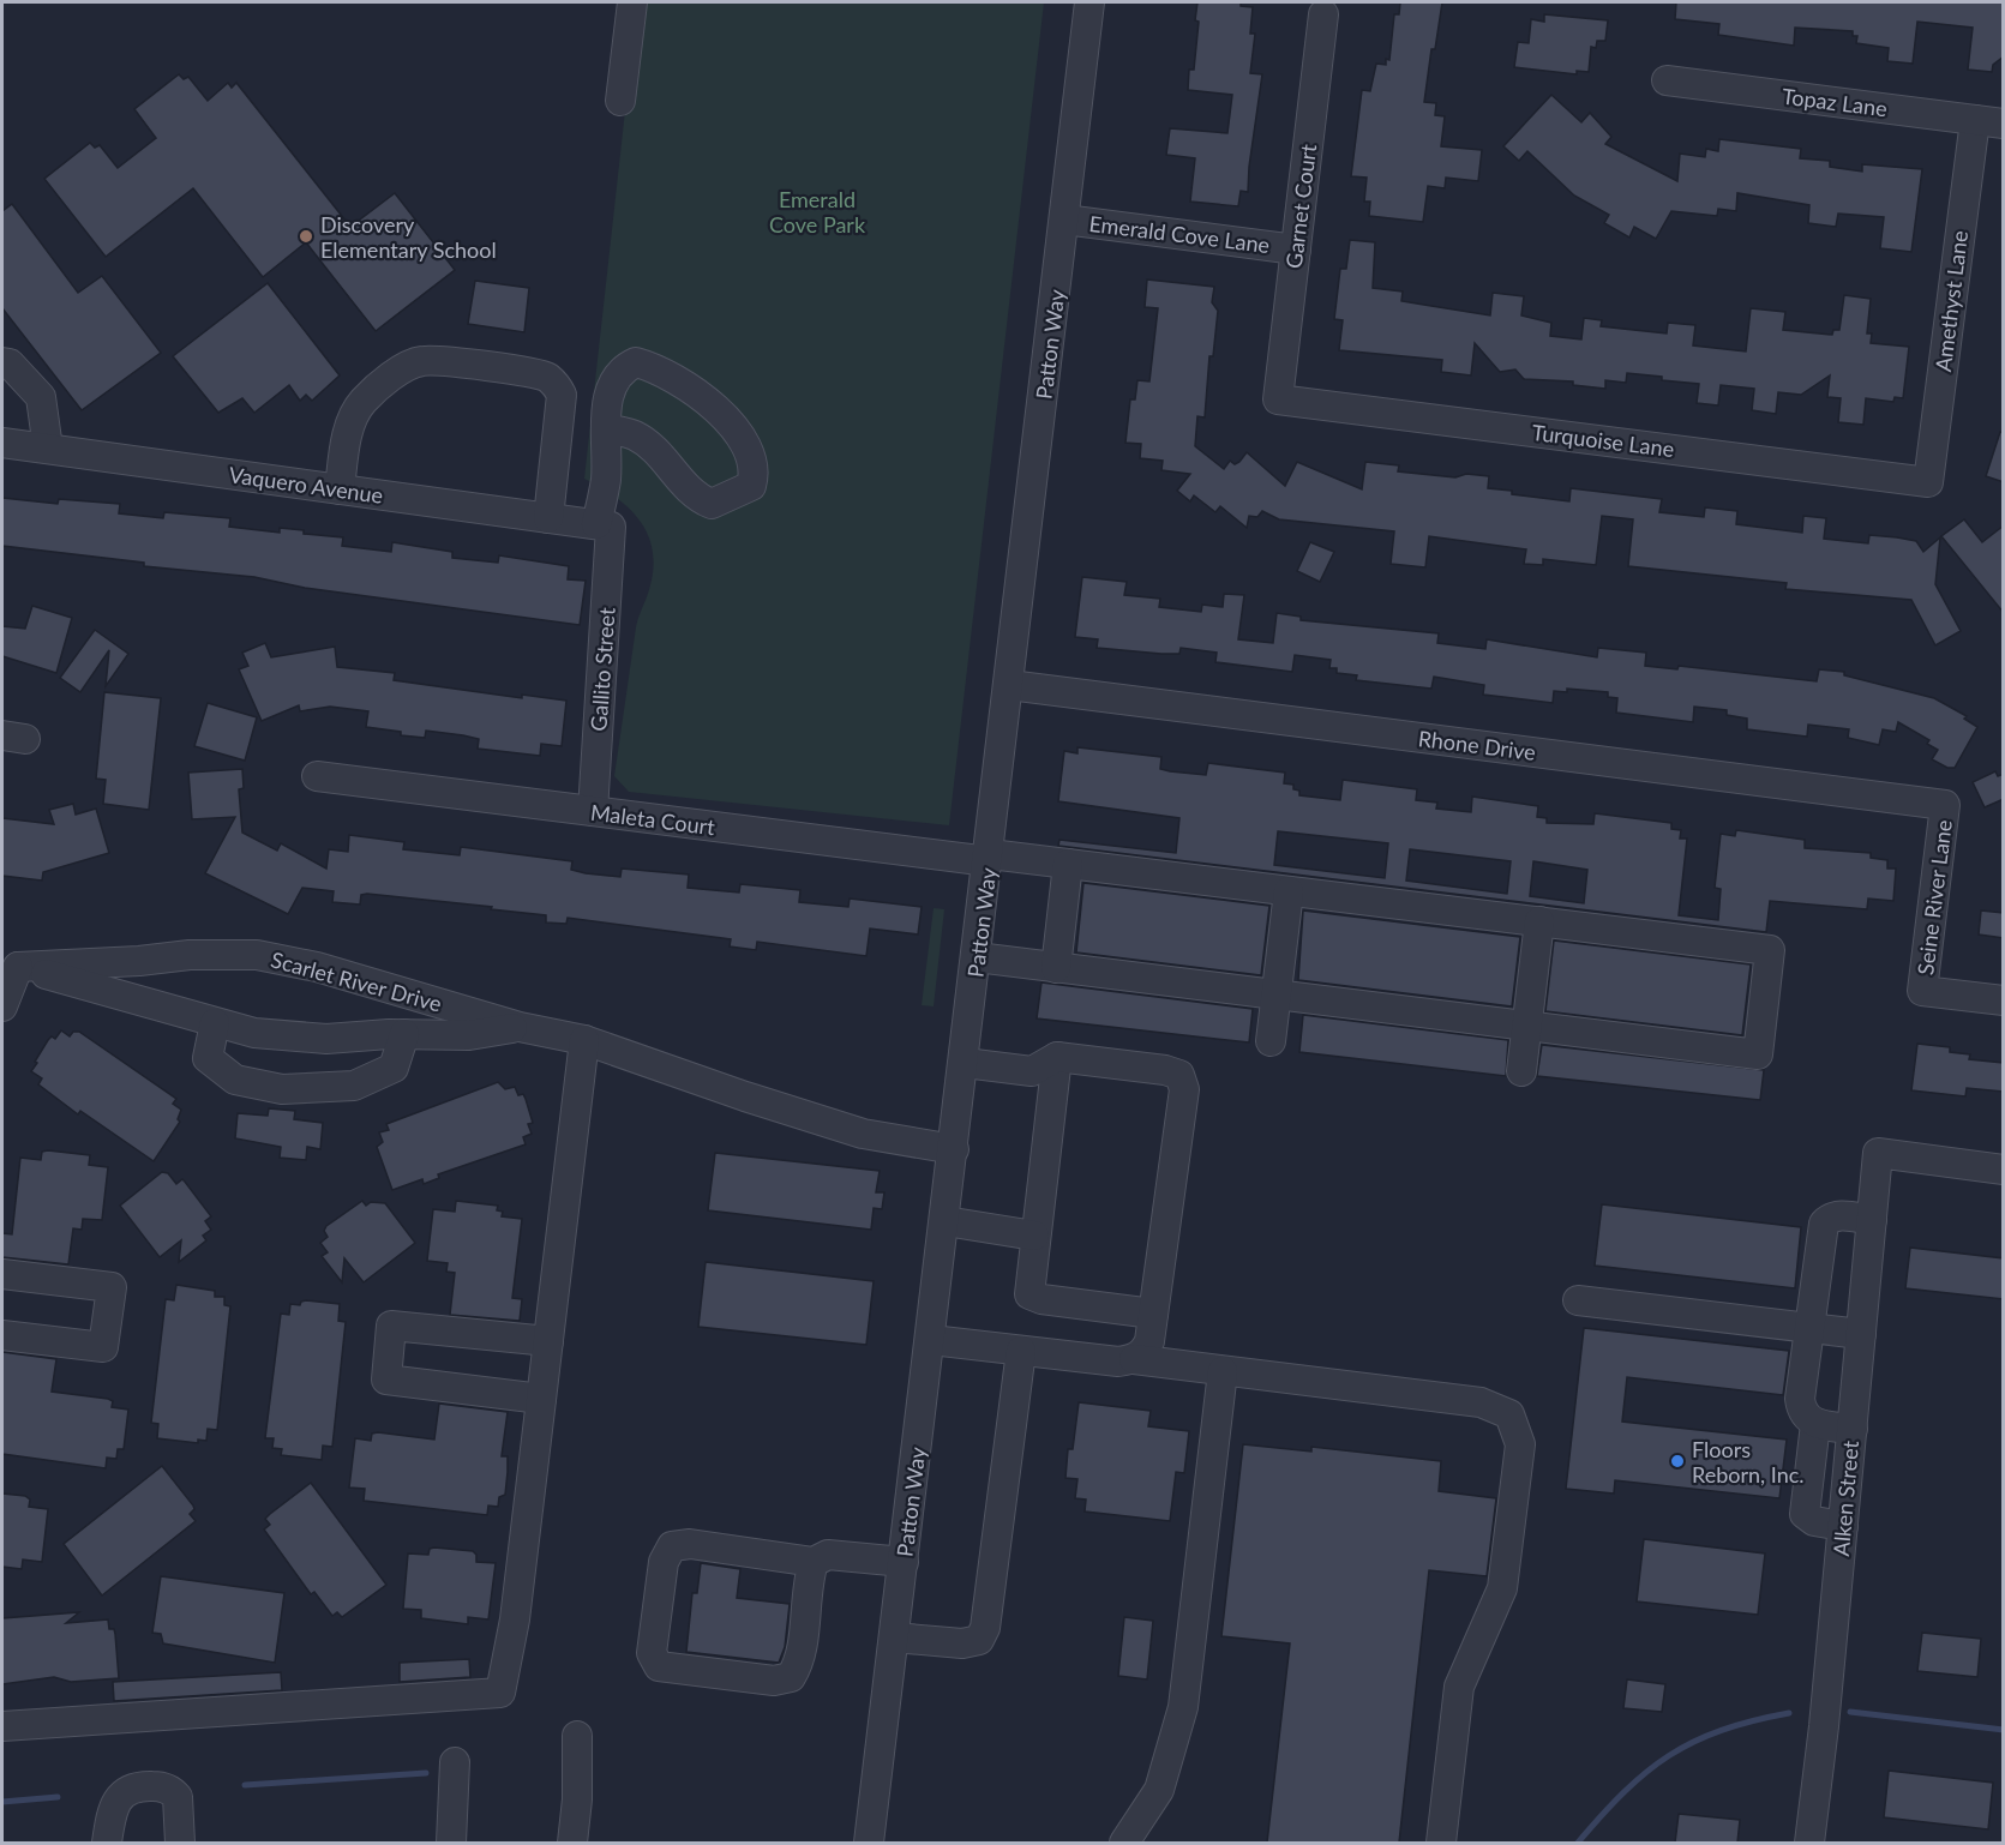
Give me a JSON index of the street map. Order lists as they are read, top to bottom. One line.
{"streets":{"street":["Topaz Lane","Garnet Court","Emerald Cove Lane","Amethyst Lane","Patton Way","Turquoise Lane","Vaquero Avenue","Gallito Street","Rhone Drive","Maleta Court","Seine River Lane","Scarlet River Drive","Alken Street"]},"crossings":[["Topaz Lane","Amethyst Lane"],["Garnet Court","Emerald Cove Lane"],["Garnet Court","Turquoise Lane"],["Emerald Cove Lane","Patton Way"],["Amethyst Lane","Turquoise Lane"],["Patton Way","Rhone Drive"],["Patton Way","Maleta Court"],["Patton Way","Scarlet River Drive"],["Vaquero Avenue","Gallito Street"],["Gallito Street","Maleta Court"],["Rhone Drive","Seine River Lane"]],"parks":["Emerald Cove Park"],"places":["Discovery Elementary School","Floors Reborn, Inc."]}
